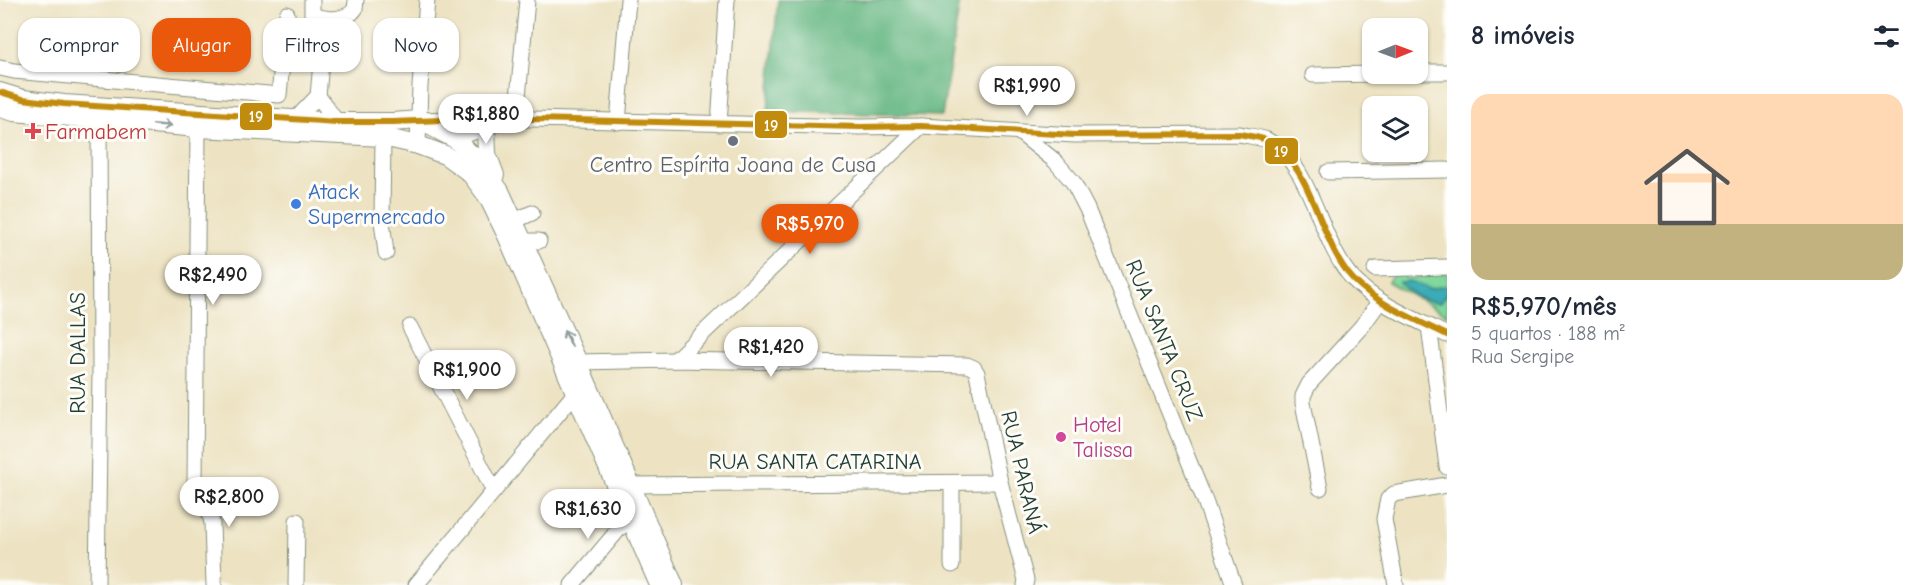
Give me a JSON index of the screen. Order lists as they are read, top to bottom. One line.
{"streets":{"street":["RUA SANTA CRUZ","RUA DALLAS","RUA SANTA CATARINA","RUA PARANÁ"]},"crossings":[["RUA SANTA CATARINA","RUA PARANÁ"]],"places":{"health":["Farmabem"],"other":["Centro Espírita Joana de Cusa","Atack Supermercado","Hotel Talissa"]},"lines":["transit line 19"],"north":"right","page":{"heading":"8 imóveis","chip":["Comprar","Alugar","Filtros","Novo"],"price":["R$1,990","R$1,880","R$5,970","R$2,490","R$1,420","R$1,900","R$2,800","R$1,630"],"list":[{"name":"R$5,970/mês","note":"5 quartos · 188 m² · Rua Sergipe"}]}}
